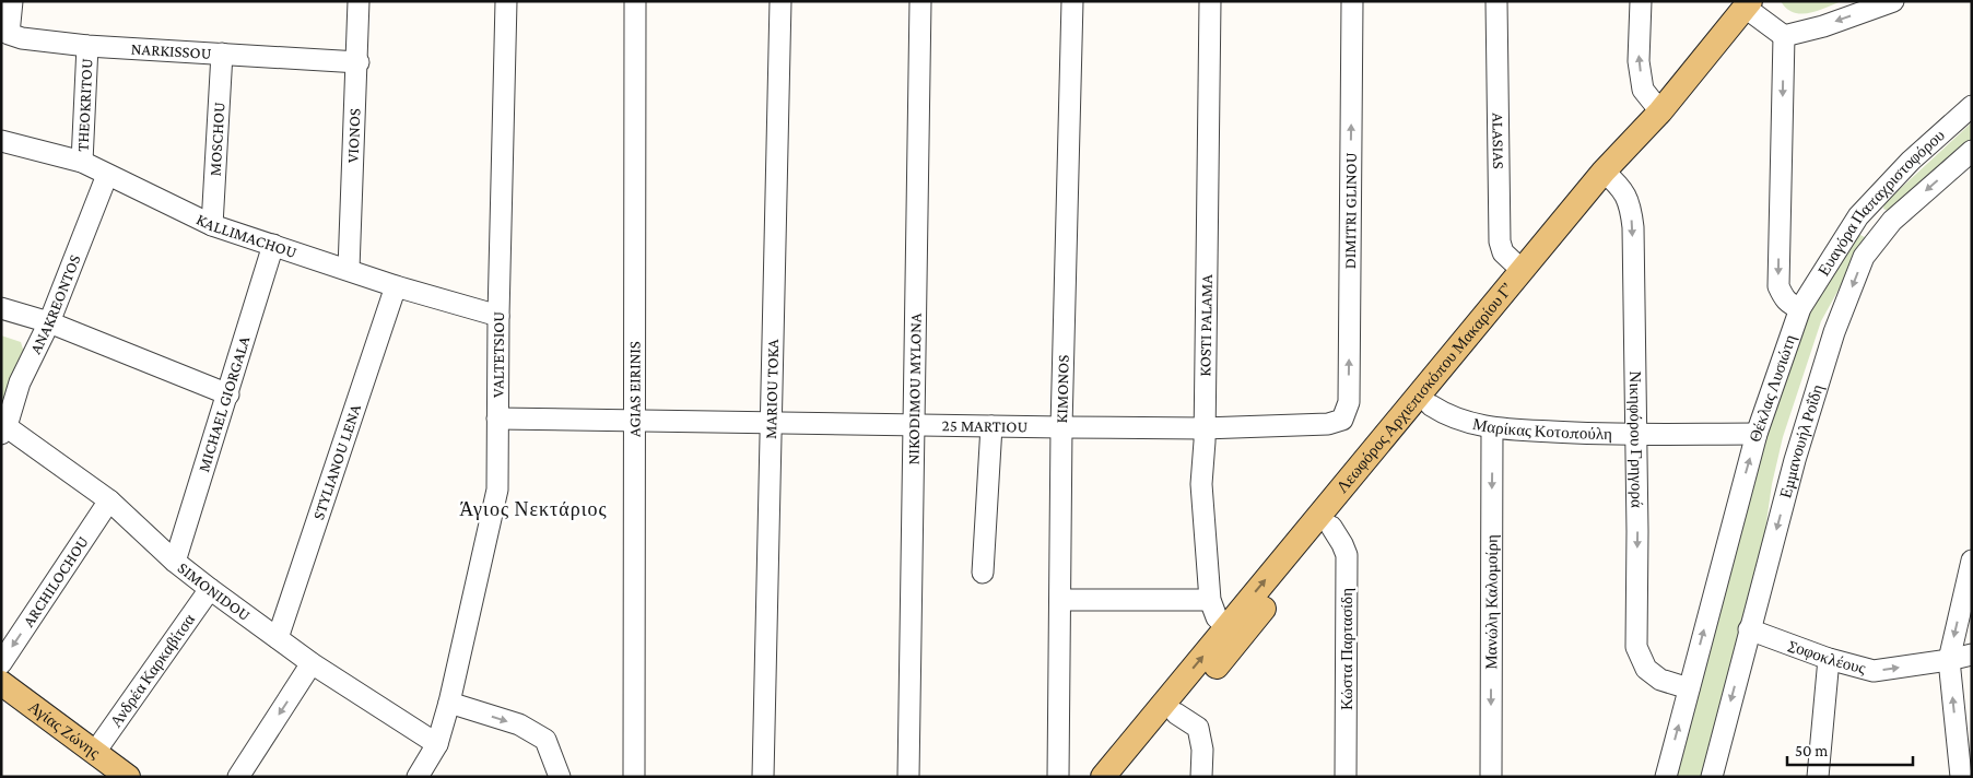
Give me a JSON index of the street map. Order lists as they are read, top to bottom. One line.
{"streets":{"main road":["Λεωφόρος Αρχιεπισκόπου Μακαρίου Γ’","Αγίας Ζώνης"],"street":["NARKISSOU","THEOKRITOU","VIONOS","MOSCHOU","ALASIAS","Ευαγόρα Παπαχριστοφόρου","DIMITRI GLINOU","KALLIMACHOU","ANAKREONTOS","KOSTI PALAMA","VALTETSIOU","Θέκλας Λυσιώτη","AGIAS EIRINIS","MARIOU TOKA","NIKODIMOU MYLONA","KIMONOS","MICHAEL GIORGALA","25 MARTIOU","Μαρίκας Κοτοπούλη","Νικηφόρου Γρηγορά","Εμμανουήλ Ροΐδη","STYLIANOU LENA","ARCHILOCHOU","SIMONIDOU","Μανώλη Καλομοίρη","Κώστα Παρτασίδη","Σοφοκλέους","Ανδρέα Καρκαβίτσα"]},"crossings":[["NARKISSOU","THEOKRITOU"],["NARKISSOU","VIONOS"],["NARKISSOU","MOSCHOU"],["THEOKRITOU","KALLIMACHOU"],["VIONOS","KALLIMACHOU"],["MOSCHOU","KALLIMACHOU"],["ALASIAS","Λεωφόρος Αρχιεπισκόπου Μακαρίου Γ’"],["Ευαγόρα Παπαχριστοφόρου","Θέκλας Λυσιώτη"],["DIMITRI GLINOU","25 MARTIOU"],["KALLIMACHOU","ANAKREONTOS"],["KALLIMACHOU","VALTETSIOU"],["KALLIMACHOU","MICHAEL GIORGALA"],["KALLIMACHOU","STYLIANOU LENA"],["ANAKREONTOS","SIMONIDOU"],["KOSTI PALAMA","Λεωφόρος Αρχιεπισκόπου Μακαρίου Γ’"],["KOSTI PALAMA","25 MARTIOU"],["VALTETSIOU","25 MARTIOU"],["VALTETSIOU","SIMONIDOU"],["Λεωφόρος Αρχιεπισκόπου Μακαρίου Γ’","Μαρίκας Κοτοπούλη"],["Λεωφόρος Αρχιεπισκόπου Μακαρίου Γ’","Νικηφόρου Γρηγορά"],["Λεωφόρος Αρχιεπισκόπου Μακαρίου Γ’","Κώστα Παρτασίδη"],["Θέκλας Λυσιώτη","Μαρίκας Κοτοπούλη"],["Θέκλας Λυσιώτη","Νικηφόρου Γρηγορά"],["AGIAS EIRINIS","25 MARTIOU"],["MARIOU TOKA","25 MARTIOU"],["NIKODIMOU MYLONA","25 MARTIOU"],["KIMONOS","25 MARTIOU"],["MICHAEL GIORGALA","SIMONIDOU"],["Μαρίκας Κοτοπούλη","Νικηφόρου Γρηγορά"],["Μαρίκας Κοτοπούλη","Μανώλη Καλομοίρη"],["Εμμανουήλ Ροΐδη","Σοφοκλέους"],["STYLIANOU LENA","SIMONIDOU"],["ARCHILOCHOU","SIMONIDOU"],["SIMONIDOU","Ανδρέα Καρκαβίτσα"],["Ανδρέα Καρκαβίτσα","Αγίας Ζώνης"]],"one_way":["DIMITRI GLINOU","Εμμανουήλ Ροΐδη","ARCHILOCHOU","Μανώλη Καλομοίρη","Σοφοκλέους"],"districts":["Άγιος Νεκτάριος"],"scale_bar":"50 m"}
